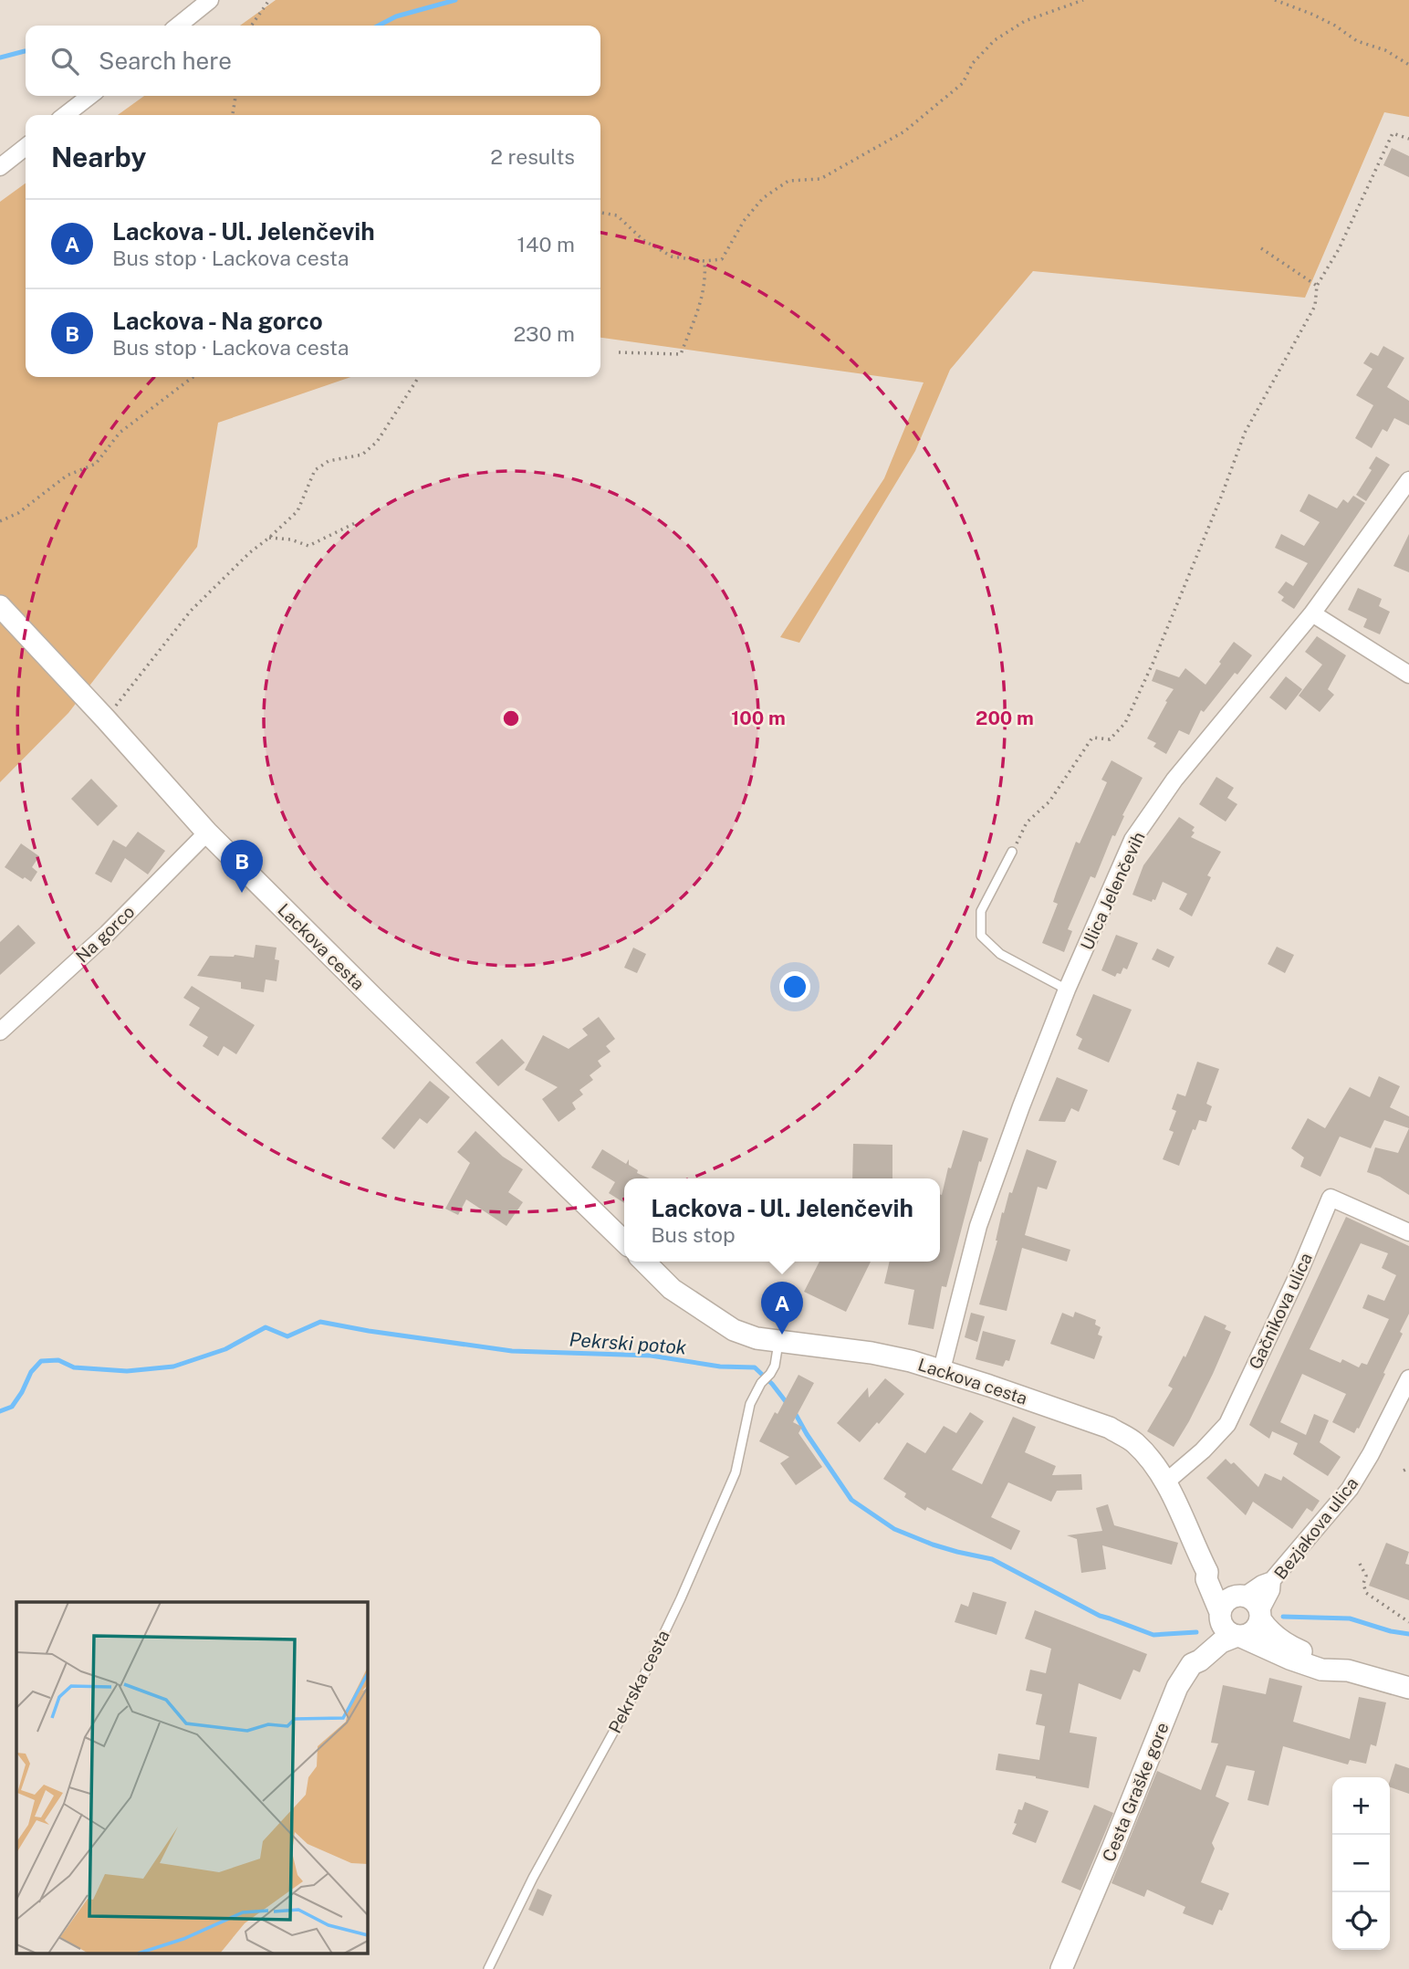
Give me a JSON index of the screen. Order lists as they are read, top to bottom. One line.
{"streets":{"street":["Ulica Jelenčevih","Na gorco","Lackova cesta","Gačnikova ulica","Bezjakova ulica","Cesta Graške gore"],"lane":["Pekrska cesta"]},"crossings":[["Ulica Jelenčevih","Lackova cesta"],["Na gorco","Lackova cesta"],["Lackova cesta","Gačnikova ulica"],["Lackova cesta","Bezjakova ulica"],["Lackova cesta","Pekrska cesta"],["Lackova cesta","Cesta Graške gore"],["Bezjakova ulica","Cesta Graške gore"]],"water":["Pekrski potok"],"page":{"search":"Search here","heading":["Nearby","2 results"],"list":[{"mark":"A","name":"Lackova - Ul. Jelenčevih","note":"Bus stop · Lackova cesta","value":"140 m"},{"mark":"B","name":"Lackova - Na gorco","note":"Bus stop · Lackova cesta","value":"230 m"}],"pins":["B","A"],"popup":["Lackova - Ul. Jelenčevih","Bus stop"],"map_buttons":["+","−"]},"rings":["100 m","200 m"]}
